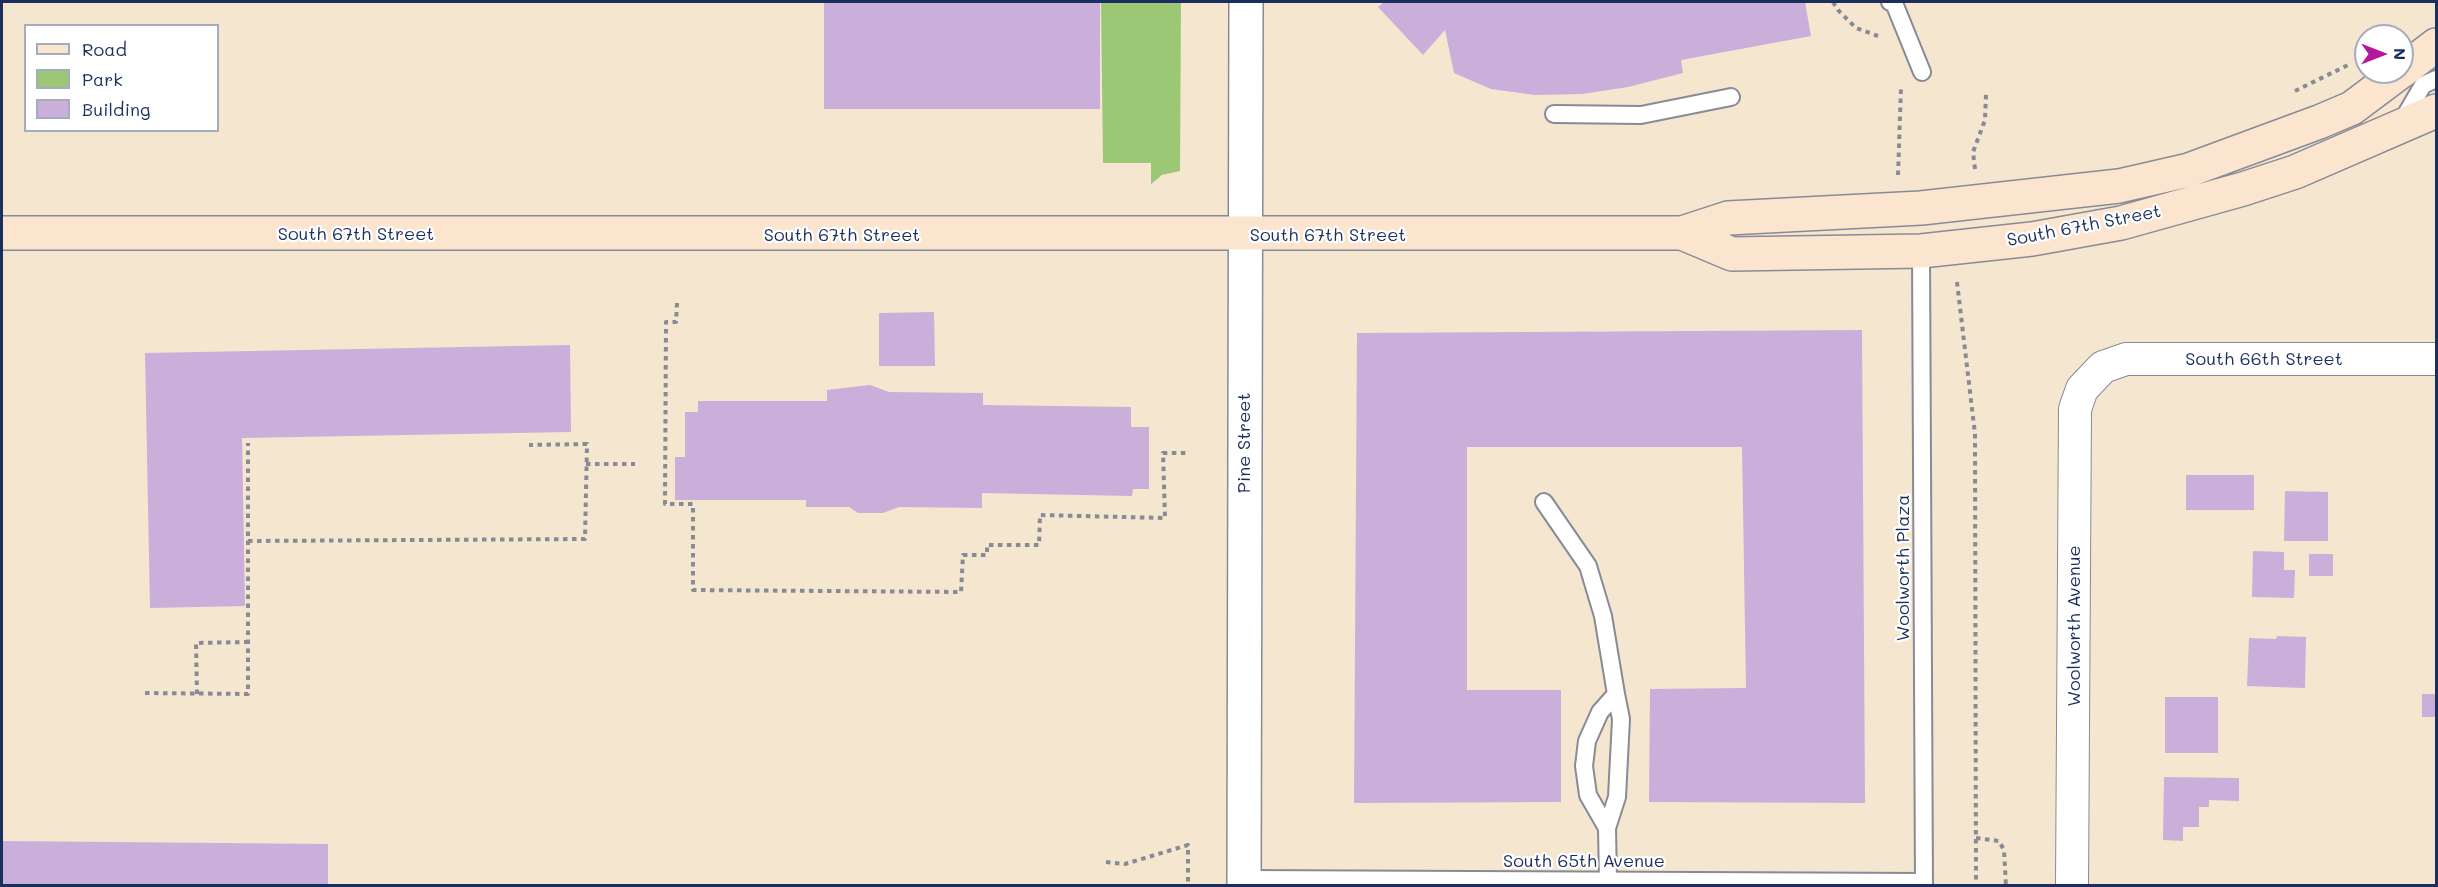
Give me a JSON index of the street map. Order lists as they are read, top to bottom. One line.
{"streets":{"main road":["South 67th Street"],"street":["South 66th Street","Pine Street","Woolworth Avenue"],"lane":["Woolworth Plaza","South 65th Avenue"]},"crossings":[["South 67th Street","Pine Street"],["South 67th Street","Woolworth Plaza"],["South 66th Street","Woolworth Avenue"],["Pine Street","South 65th Avenue"],["Woolworth Plaza","South 65th Avenue"]],"legend":["Road","Park","Building"],"north":"right"}
